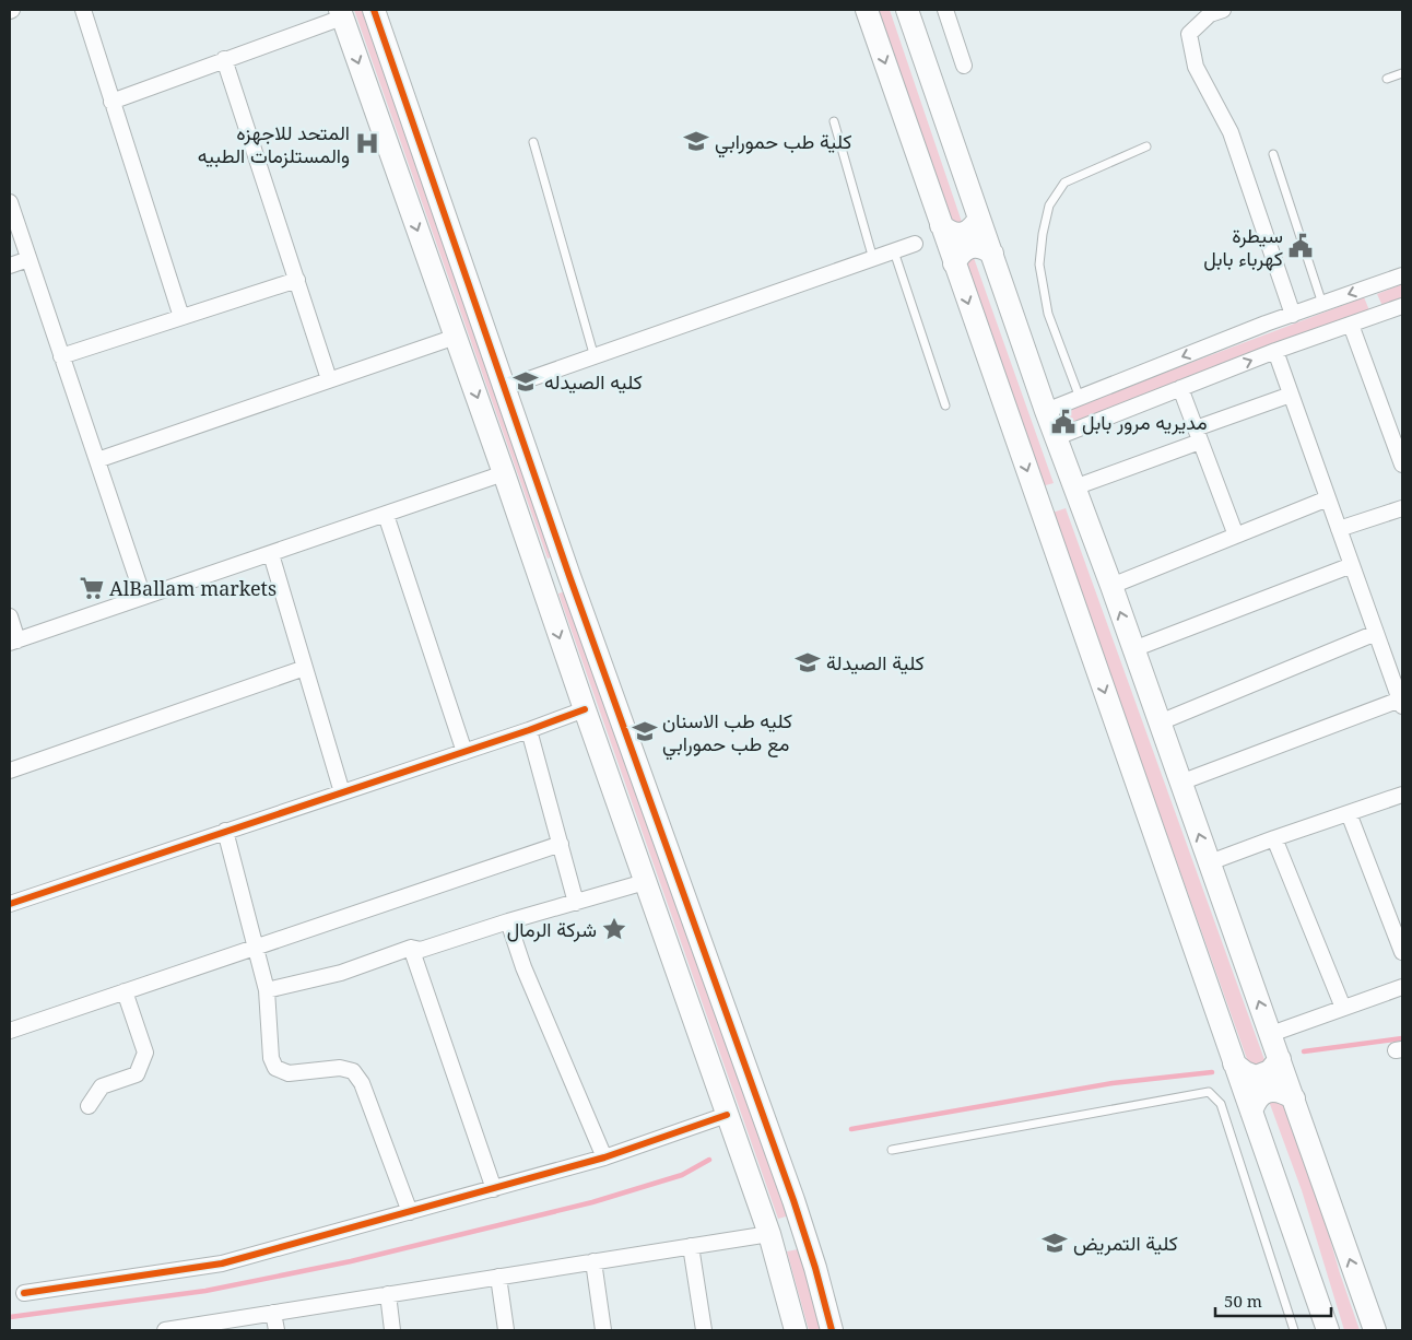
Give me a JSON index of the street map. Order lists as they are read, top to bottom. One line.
{"places":{"school or university":["كلية طب حمورابي","كليه الصيدله","كلية الصيدلة","كليه طب الاسنان مع طب حمورابي","كلية التمريض"],"hospital":["المتحد للاجهزه والمستلزمات الطبيه"],"public building":["سيطرة كهرباء بابل","مديريه مرور بابل"],"supermarket":["AlBallam markets"],"place":["شركة الرمال"]},"scale_bar":"50 m"}
